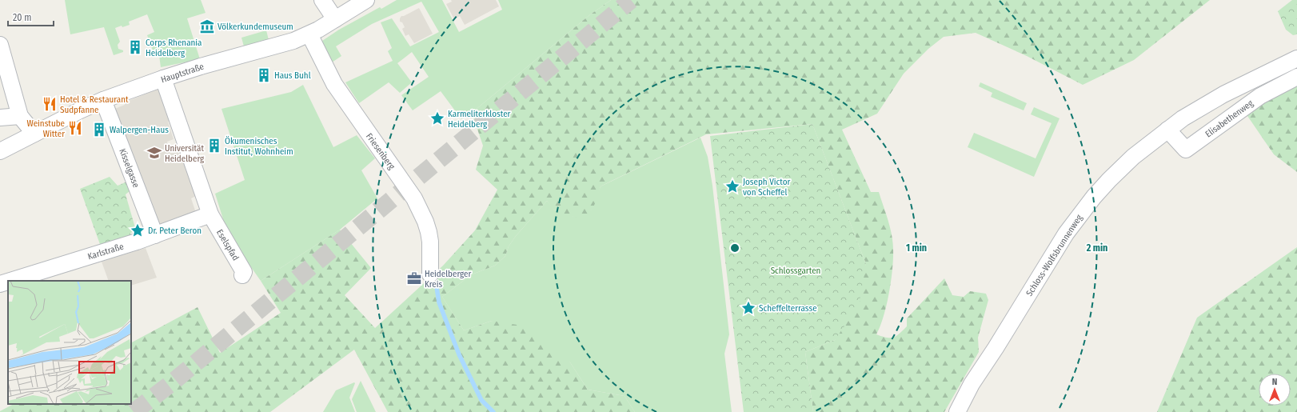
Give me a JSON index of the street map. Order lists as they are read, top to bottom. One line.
{"streets":{"street":["Hauptstraße","Elisabethenweg","Friesenberg","Kisselgasse","Eselspfad","Karlstraße","Schloss-Wolfsbrunnenweg"]},"crossings":[["Hauptstraße","Friesenberg"],["Hauptstraße","Kisselgasse"],["Elisabethenweg","Schloss-Wolfsbrunnenweg"],["Kisselgasse","Karlstraße"],["Eselspfad","Karlstraße"]],"parks":["Schlossgarten"],"places":{"museum":["Völkerkundemuseum"],"building":["Corps Rhenania Heidelberg","Haus Buhl","Walpergen-Haus","Ökumenisches Institut, Wohnheim"],"restaurant":["Hotel & Restaurant Sudpfanne","Weinstube Witter"],"place":["Karmeliterkloster Heidelberg","Joseph Victor von Scheffel","Dr. Peter Beron","Scheffelterrasse"],"school or university":["Universität Heidelberg"],"office":["Heidelberger Kreis"]},"scale_bar":"20 m","north":"top","rings":["1 min","2 min"]}
